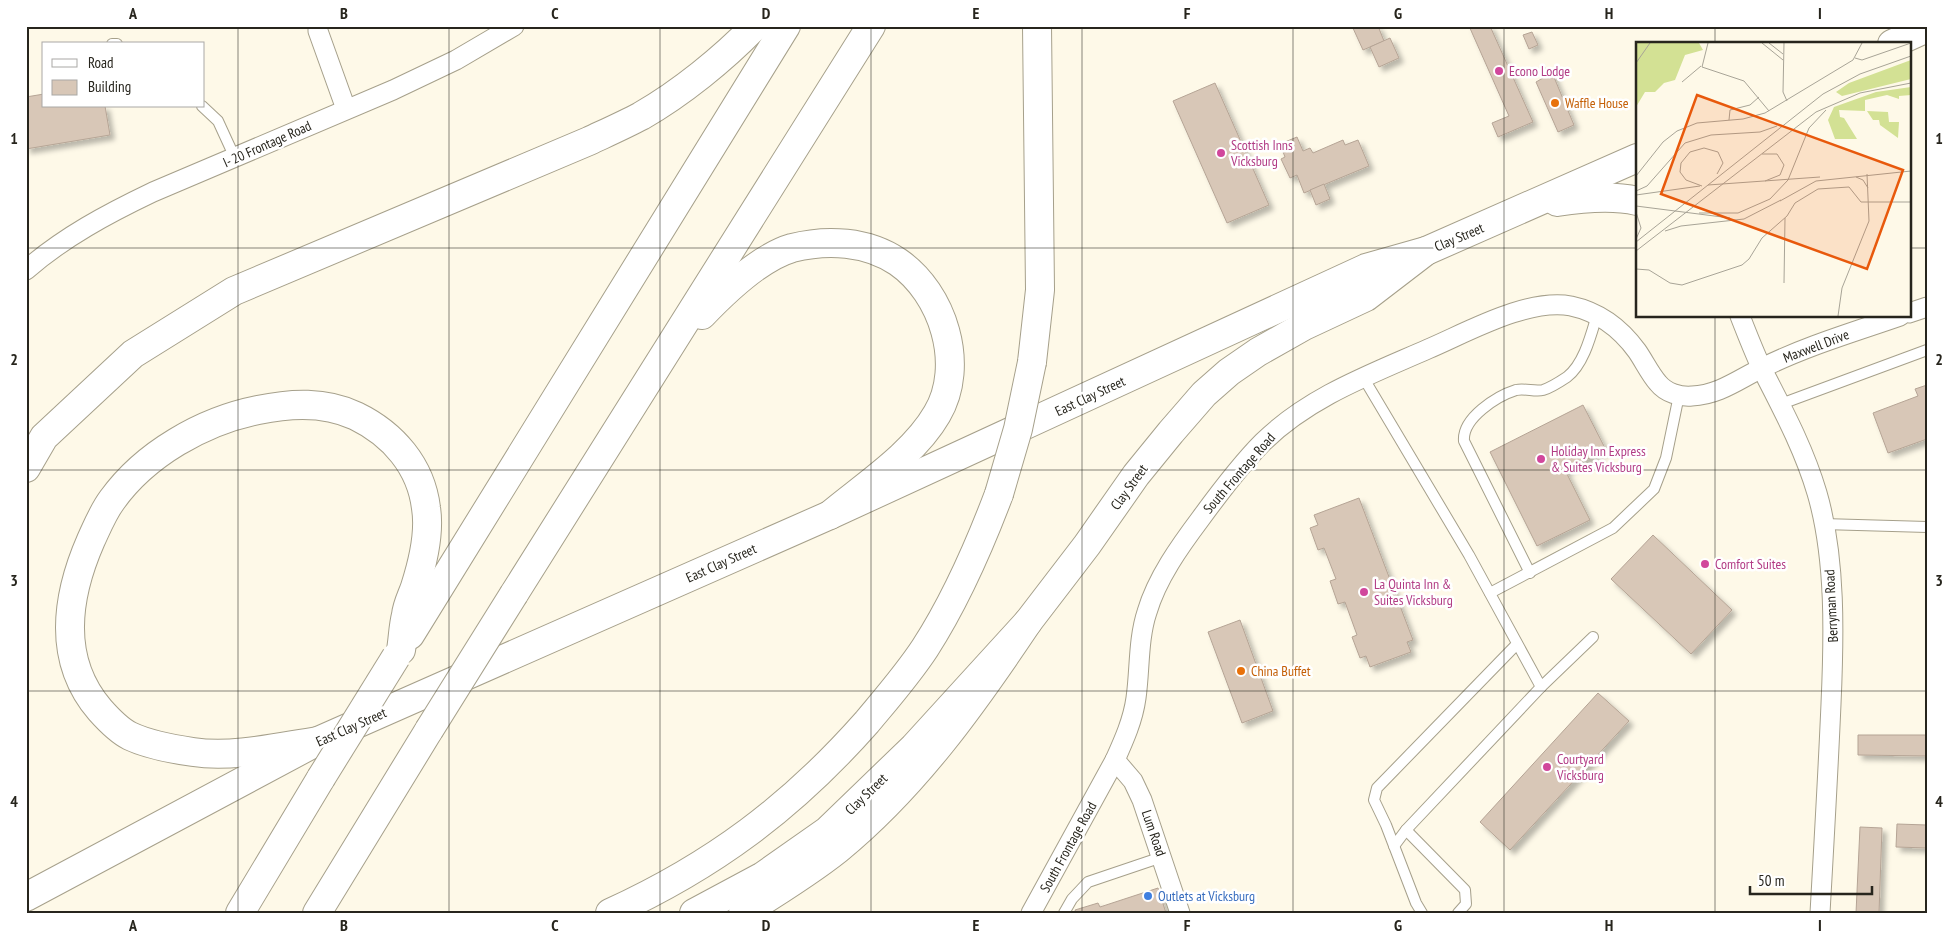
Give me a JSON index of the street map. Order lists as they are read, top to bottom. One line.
{"streets":{"main road":["Clay Street","East Clay Street"],"street":["I- 20 Frontage Road","Maxwell Drive","South Frontage Road","Berryman Road","Lum Road"]},"crossings":[["Clay Street","East Clay Street"],["Maxwell Drive","Berryman Road"],["South Frontage Road","Lum Road"]],"places":["Econo Lodge","Waffle House","Scottish Inns Vicksburg","Holiday Inn Express & Suites Vicksburg","Comfort Suites","La Quinta Inn & Suites Vicksburg","China Buffet","Courtyard Vicksburg","Outlets at Vicksburg"],"legend":["Road","Building"],"scale_bar":"50 m","grid":{"columns":["A","B","C","D","E","F","G","H","I"],"rows":["1","2","3","4"]}}
